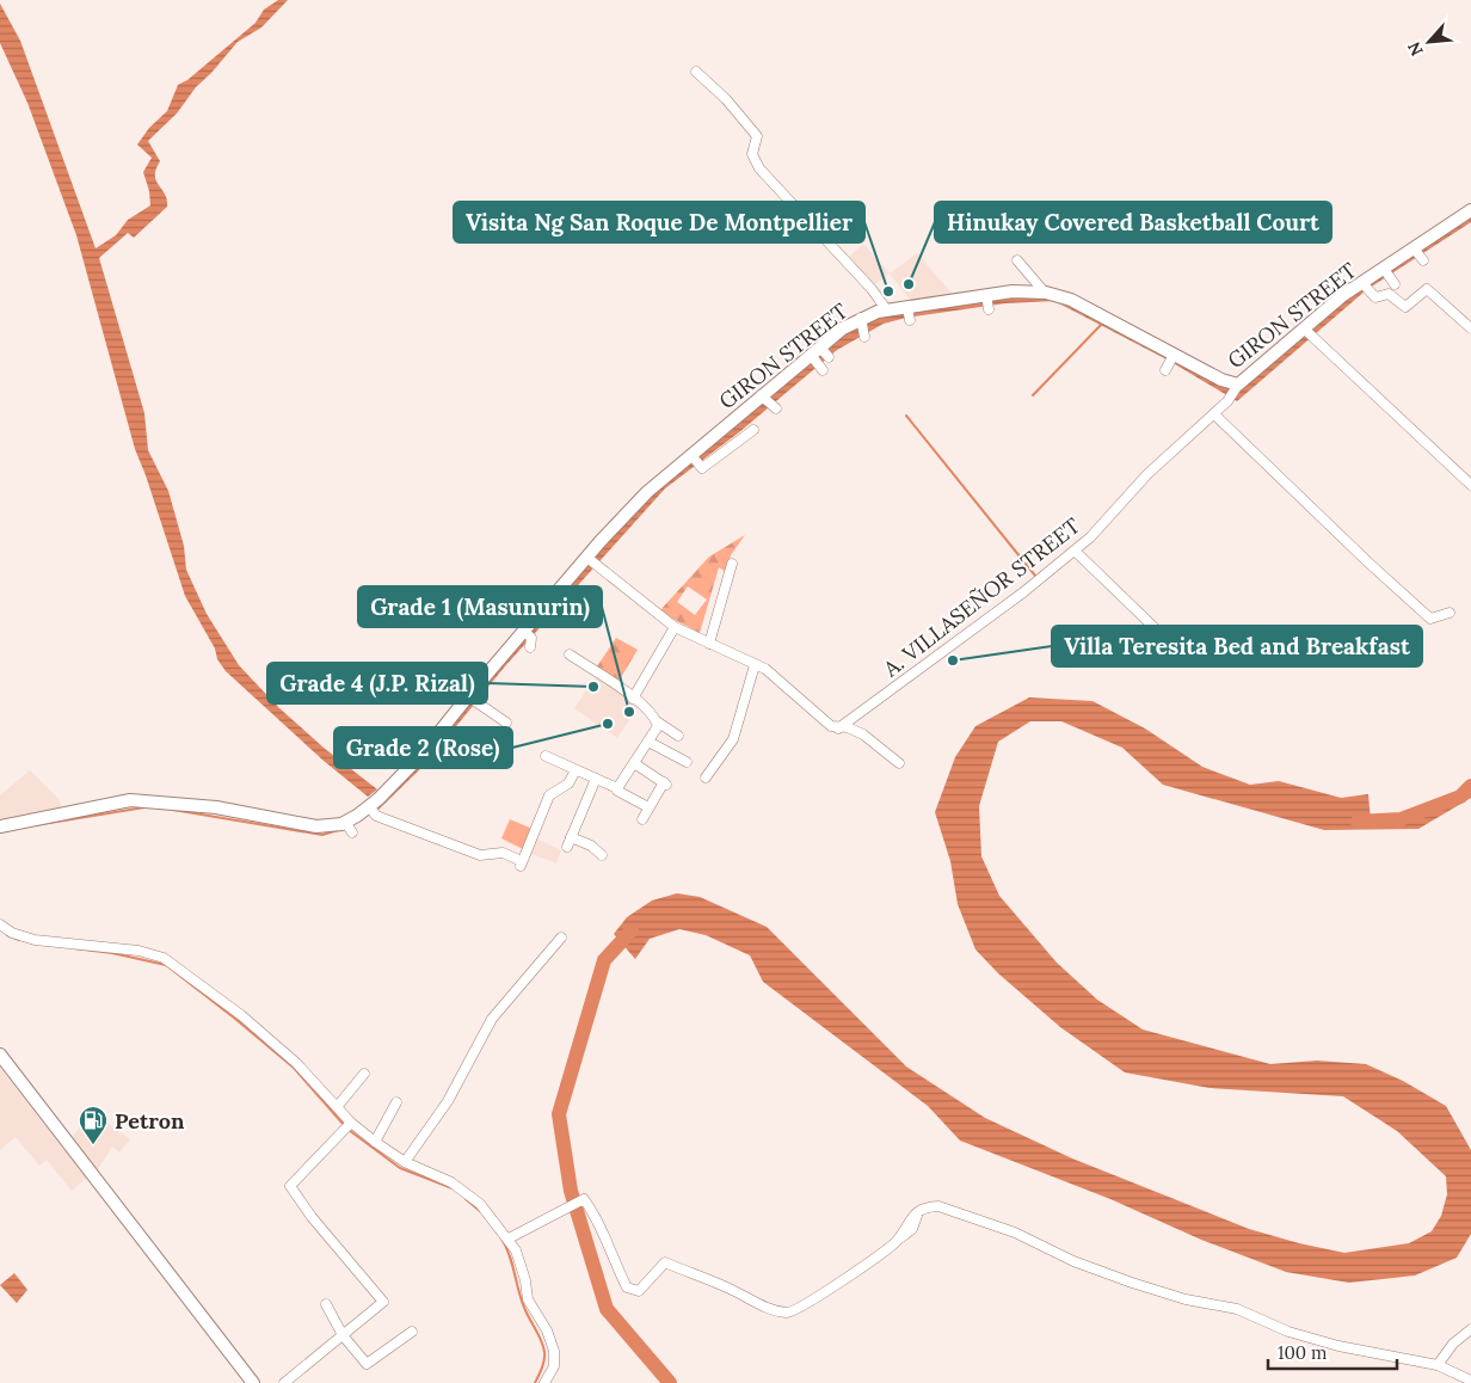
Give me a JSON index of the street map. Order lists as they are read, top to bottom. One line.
{"streets":{"street":["GIRON STREET","A. VILLASEÑOR STREET"]},"crossings":[["GIRON STREET","A. VILLASEÑOR STREET"]],"places":{"other":["Hinukay Covered Basketball Court","Visita Ng San Roque De Montpellier","Villa Teresita Bed and Breakfast","Grade 4 (J.P. Rizal)","Grade 1 (Masunurin)","Grade 2 (Rose)"],"fuel station":["Petron"]},"scale_bar":"100 m","north":"bottom left"}
